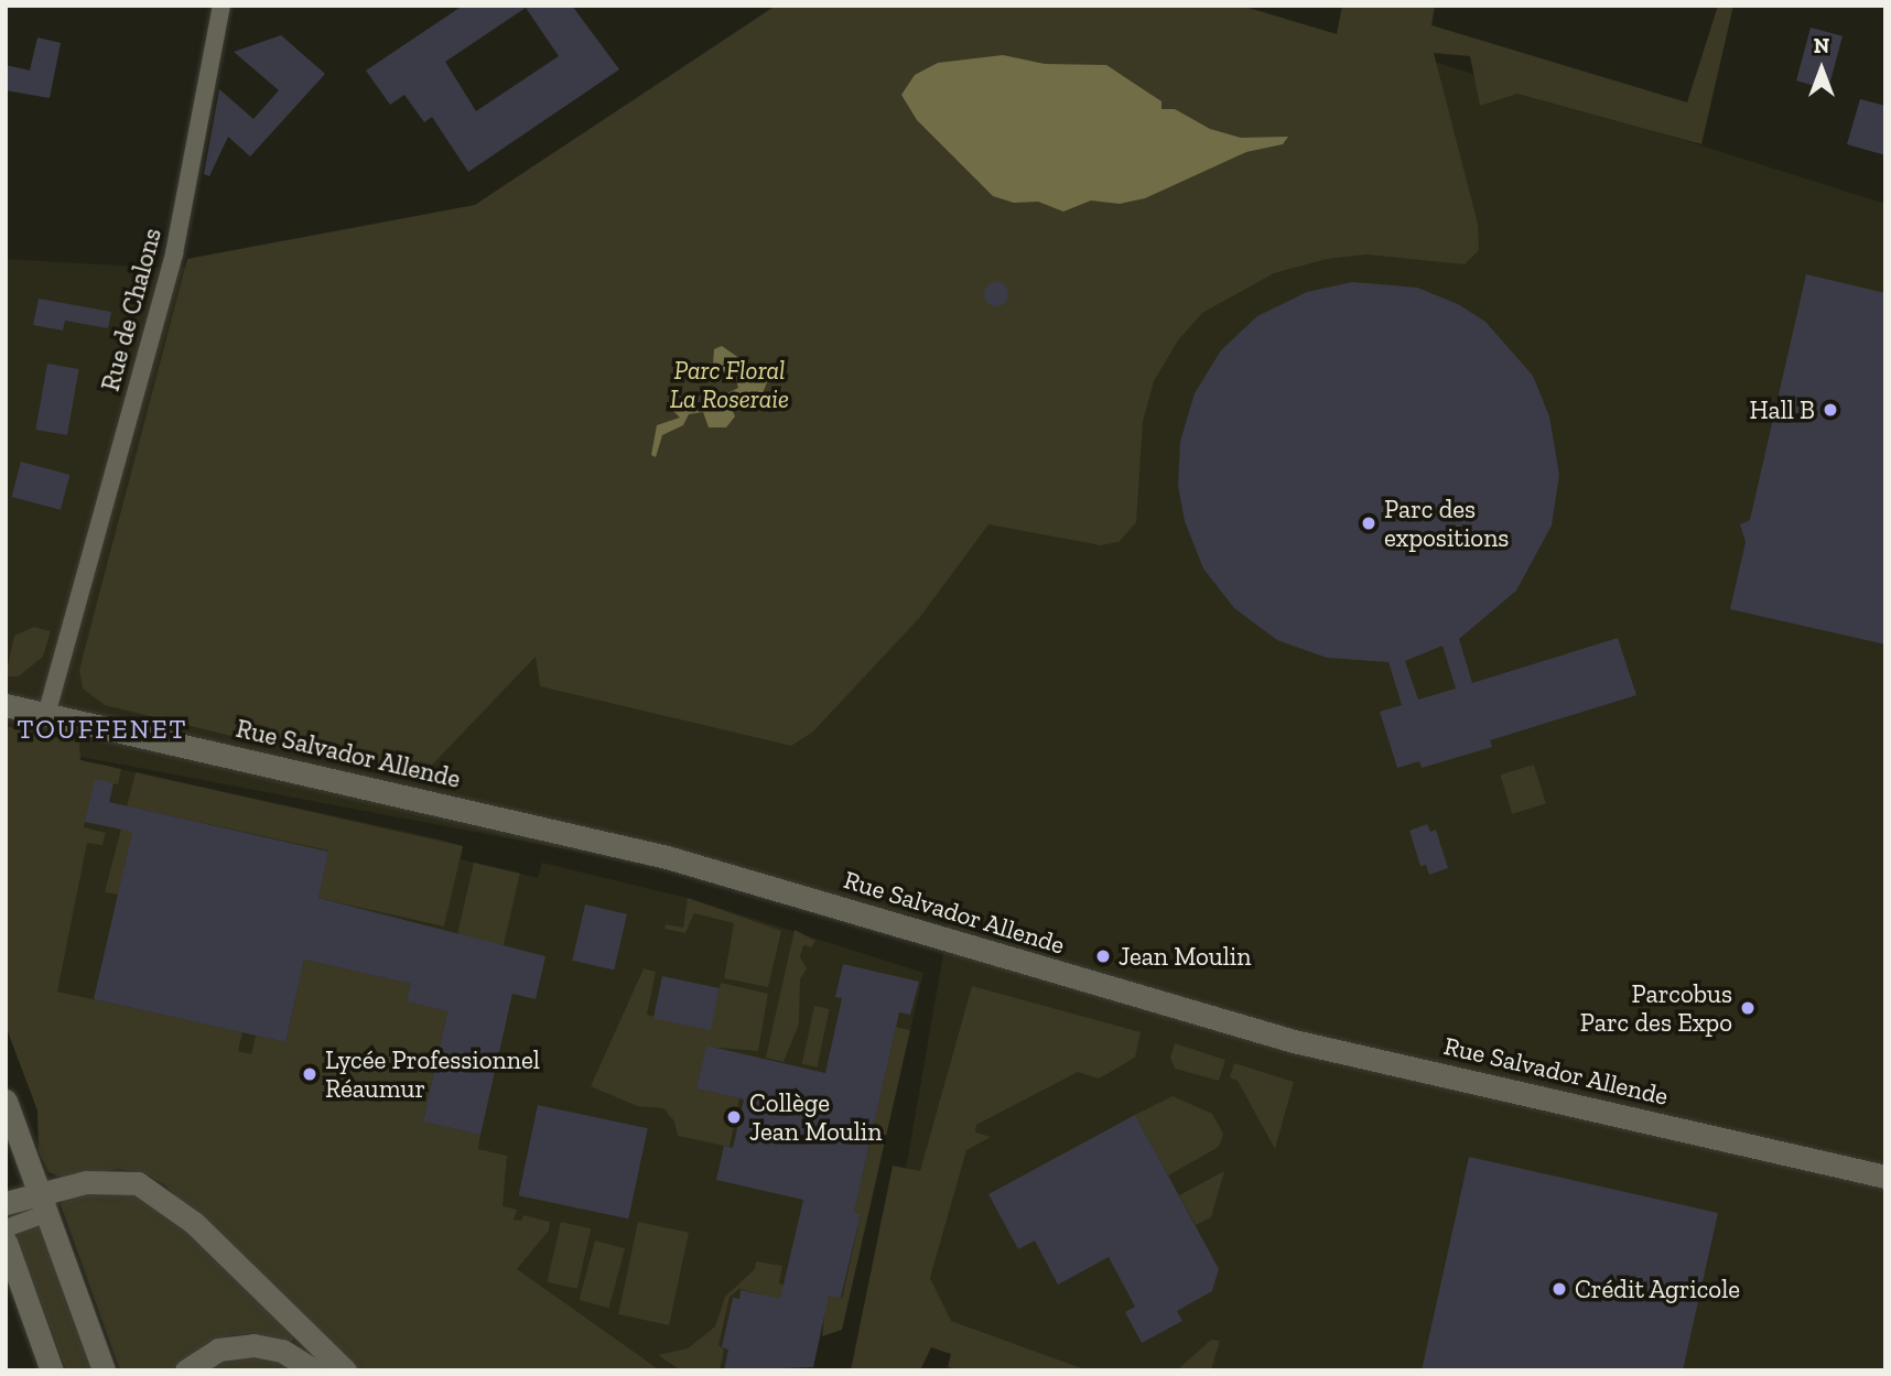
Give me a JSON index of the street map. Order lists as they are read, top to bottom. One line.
{"streets":{"street":["Rue de Chalons","Rue Salvador Allende"]},"crossings":[["Rue de Chalons","Rue Salvador Allende"]],"districts":["TOUFFENET"],"parks":["Parc Floral La Roseraie"],"places":["Hall B","Parc des expositions","Jean Moulin","Parcobus Parc des Expo","Lycée Professionnel Réaumur","Collège Jean Moulin","Crédit Agricole"],"north":"top"}
